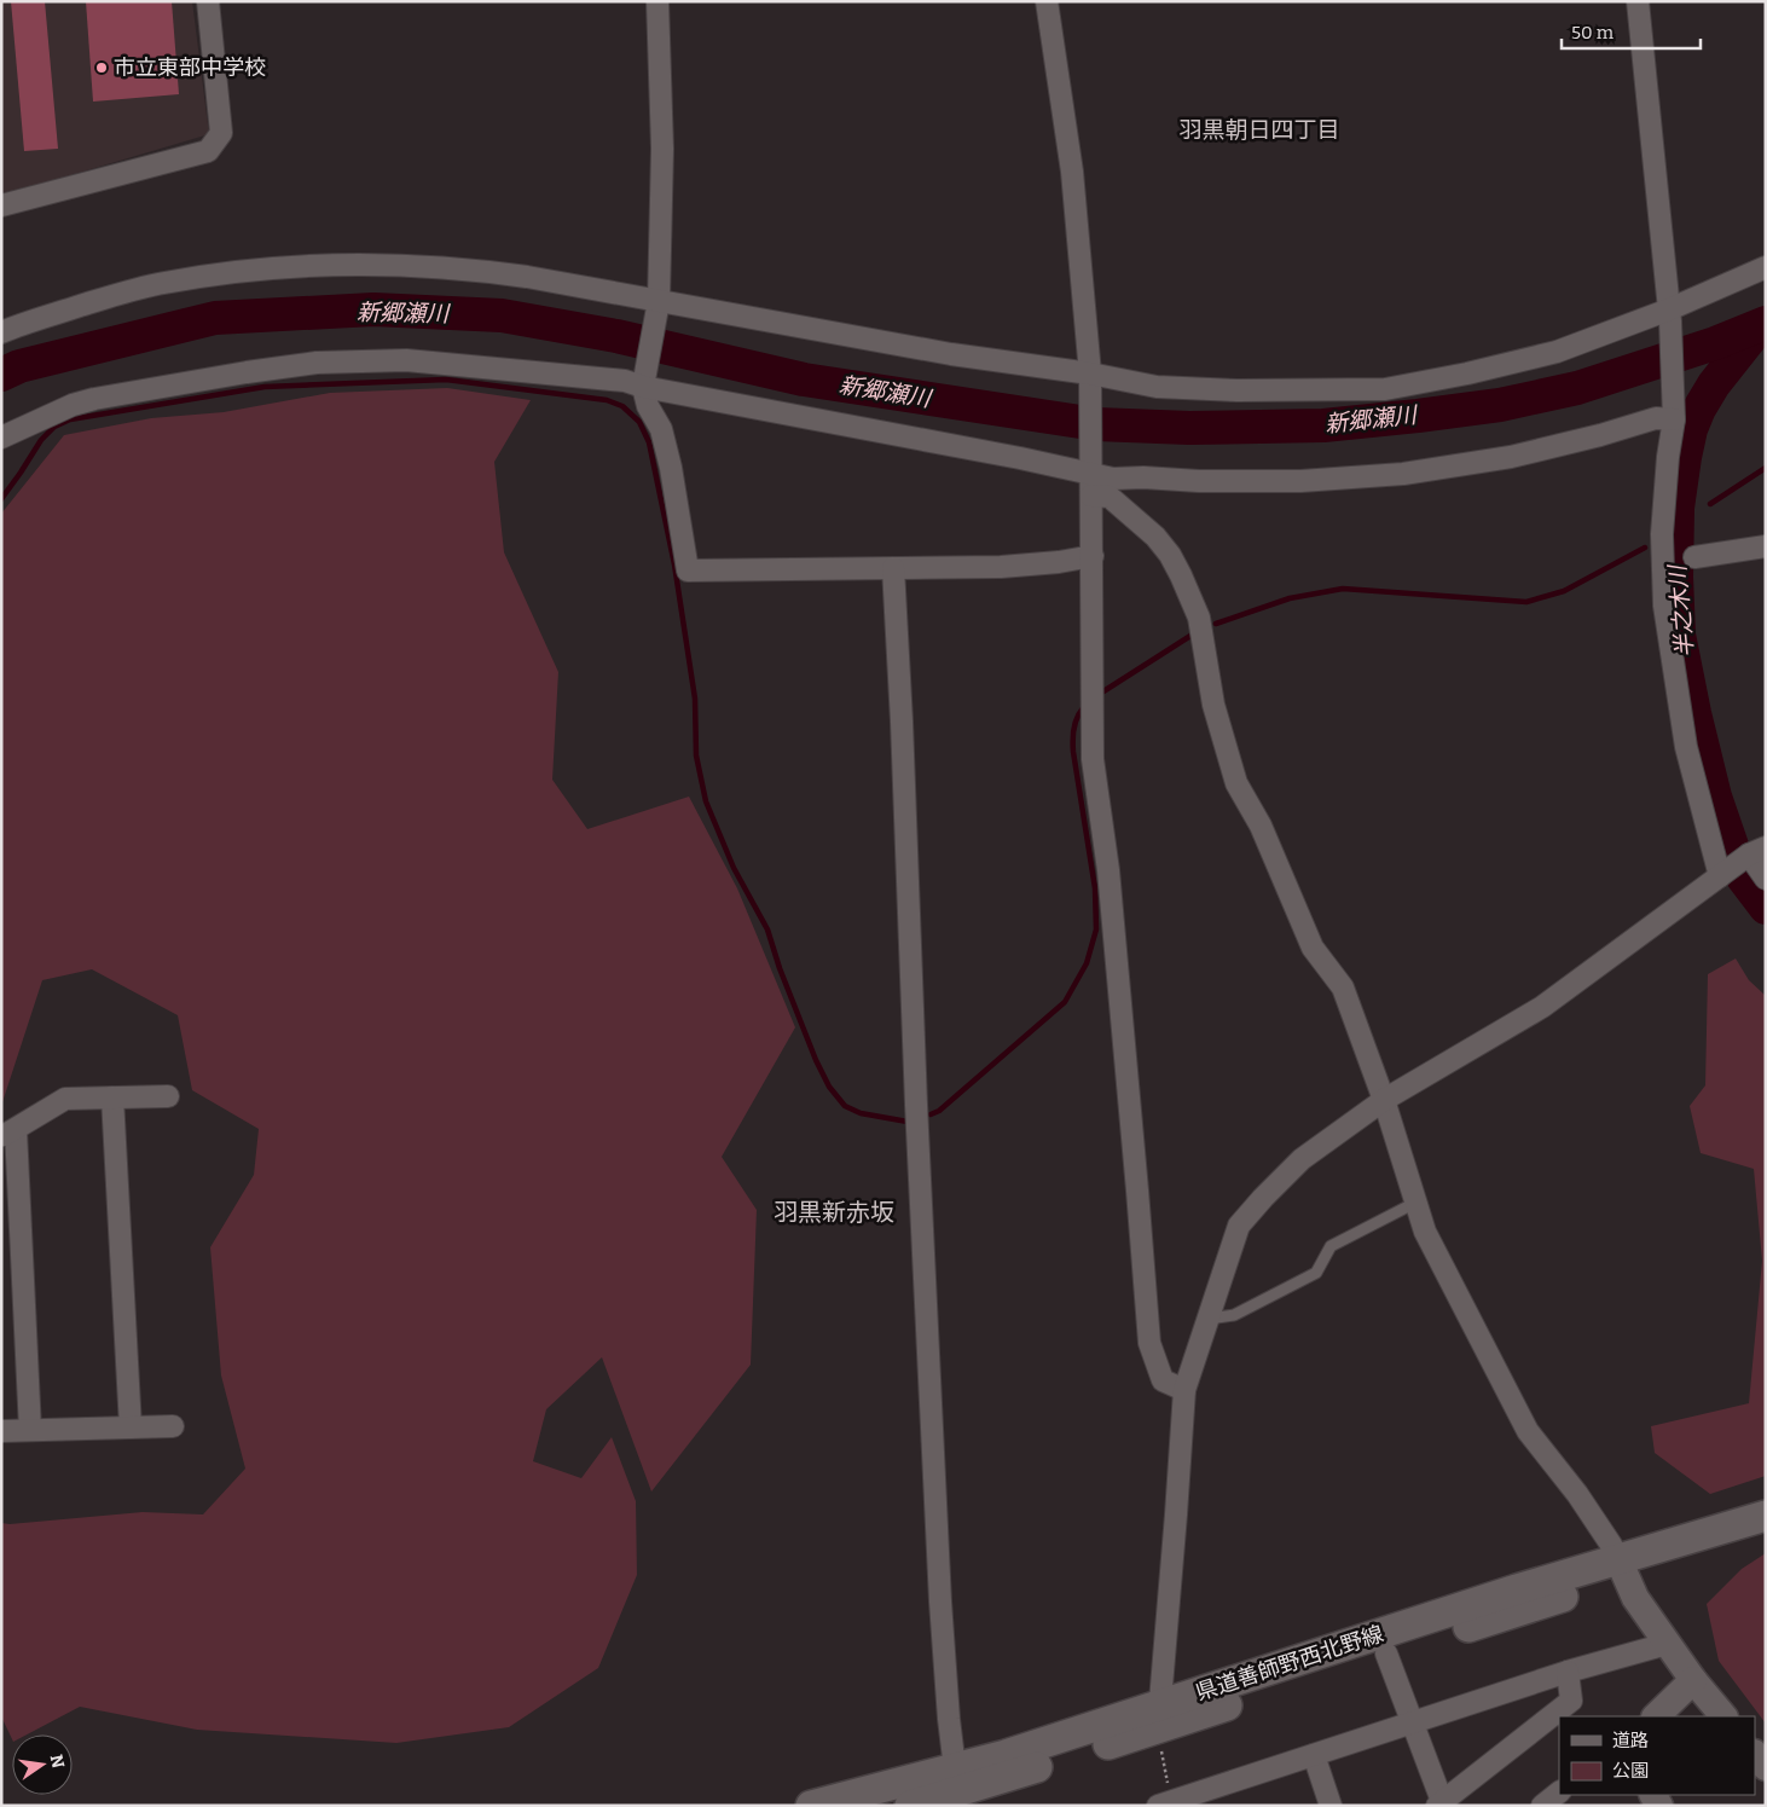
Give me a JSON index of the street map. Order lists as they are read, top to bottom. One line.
{"streets":{"main road":["県道善師野西北野線"]},"districts":["羽黒朝日四丁目","羽黒新赤坂"],"water":["新郷瀬川","半之木川"],"places":["市立東部中学校"],"legend":["道路","公園"],"scale_bar":"50 m","north":"right"}
